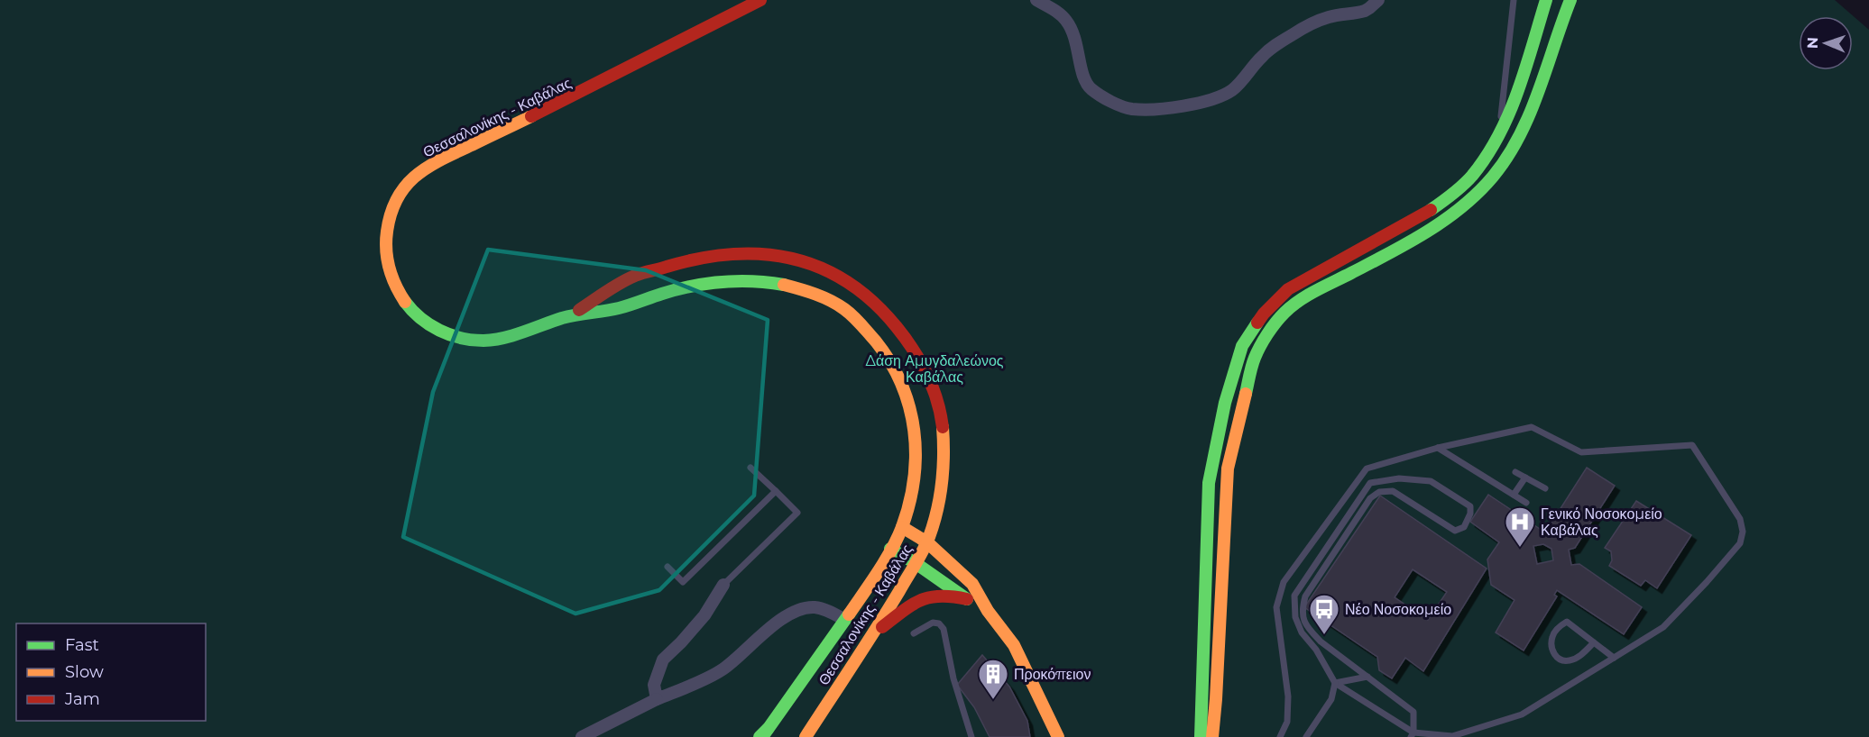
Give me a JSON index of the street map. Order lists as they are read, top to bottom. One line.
{"streets":{"main road":["Θεσσαλονίκης - Καβάλας"]},"parks":["Δάση Αμυγδαλεώνος Καβάλας"],"places":{"hospital":["Γενικό Νοσοκομείο Καβάλας"],"bus stop":["Νέο Νοσοκομείο"],"building":["Προκόπειον"]},"legend":["Fast","Slow","Jam"],"north":"left"}
